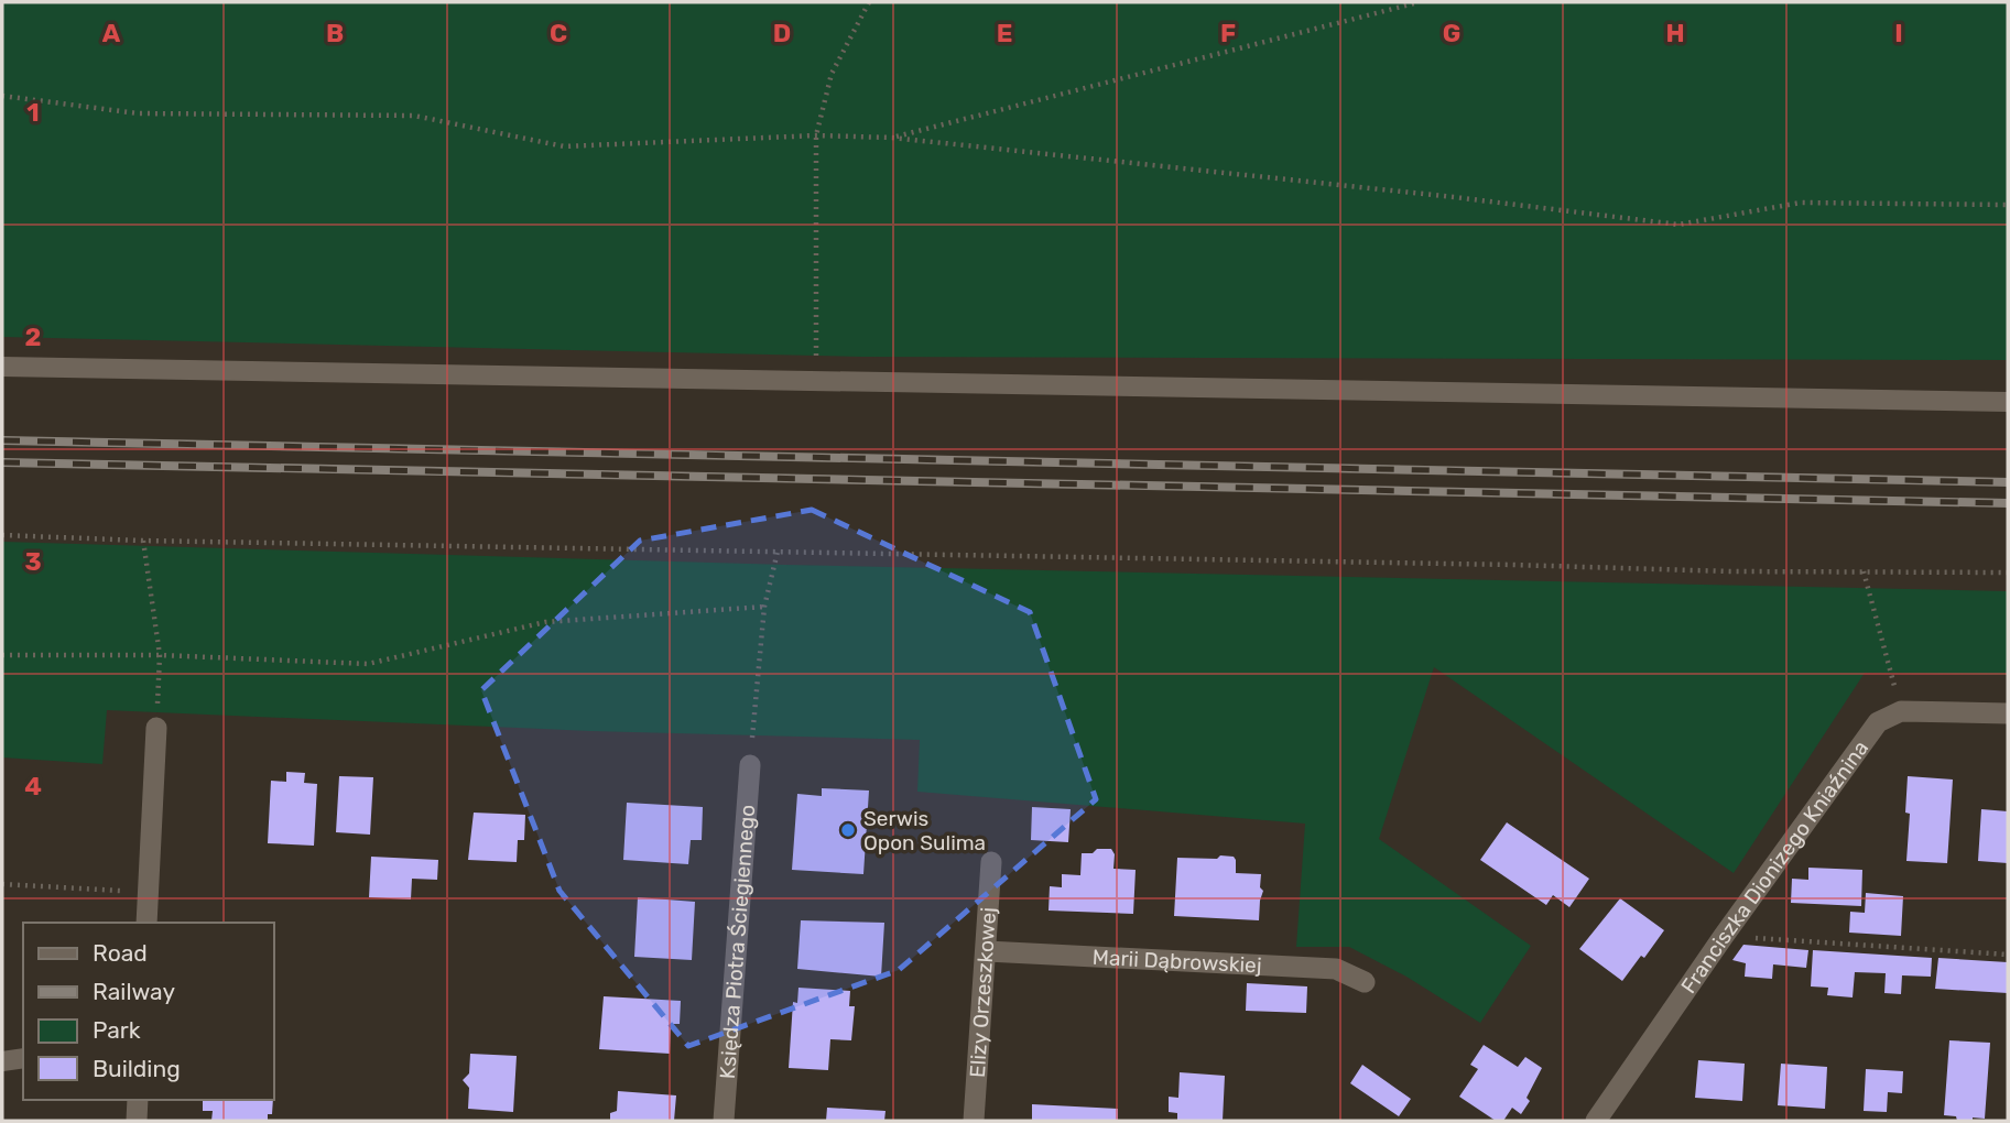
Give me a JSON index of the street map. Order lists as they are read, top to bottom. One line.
{"streets":{"street":["Franciszka Dionizego Kniaźnina","Księdza Piotra Ściegiennego","Marii Dąbrowskiej","Elizy Orzeszkowej"]},"crossings":[["Marii Dąbrowskiej","Elizy Orzeszkowej"]],"places":["Serwis Opon Sulima"],"legend":["Road","Railway","Park","Building"],"grid":{"columns":["A","B","C","D","E","F","G","H","I"],"rows":["1","2","3","4"]}}
